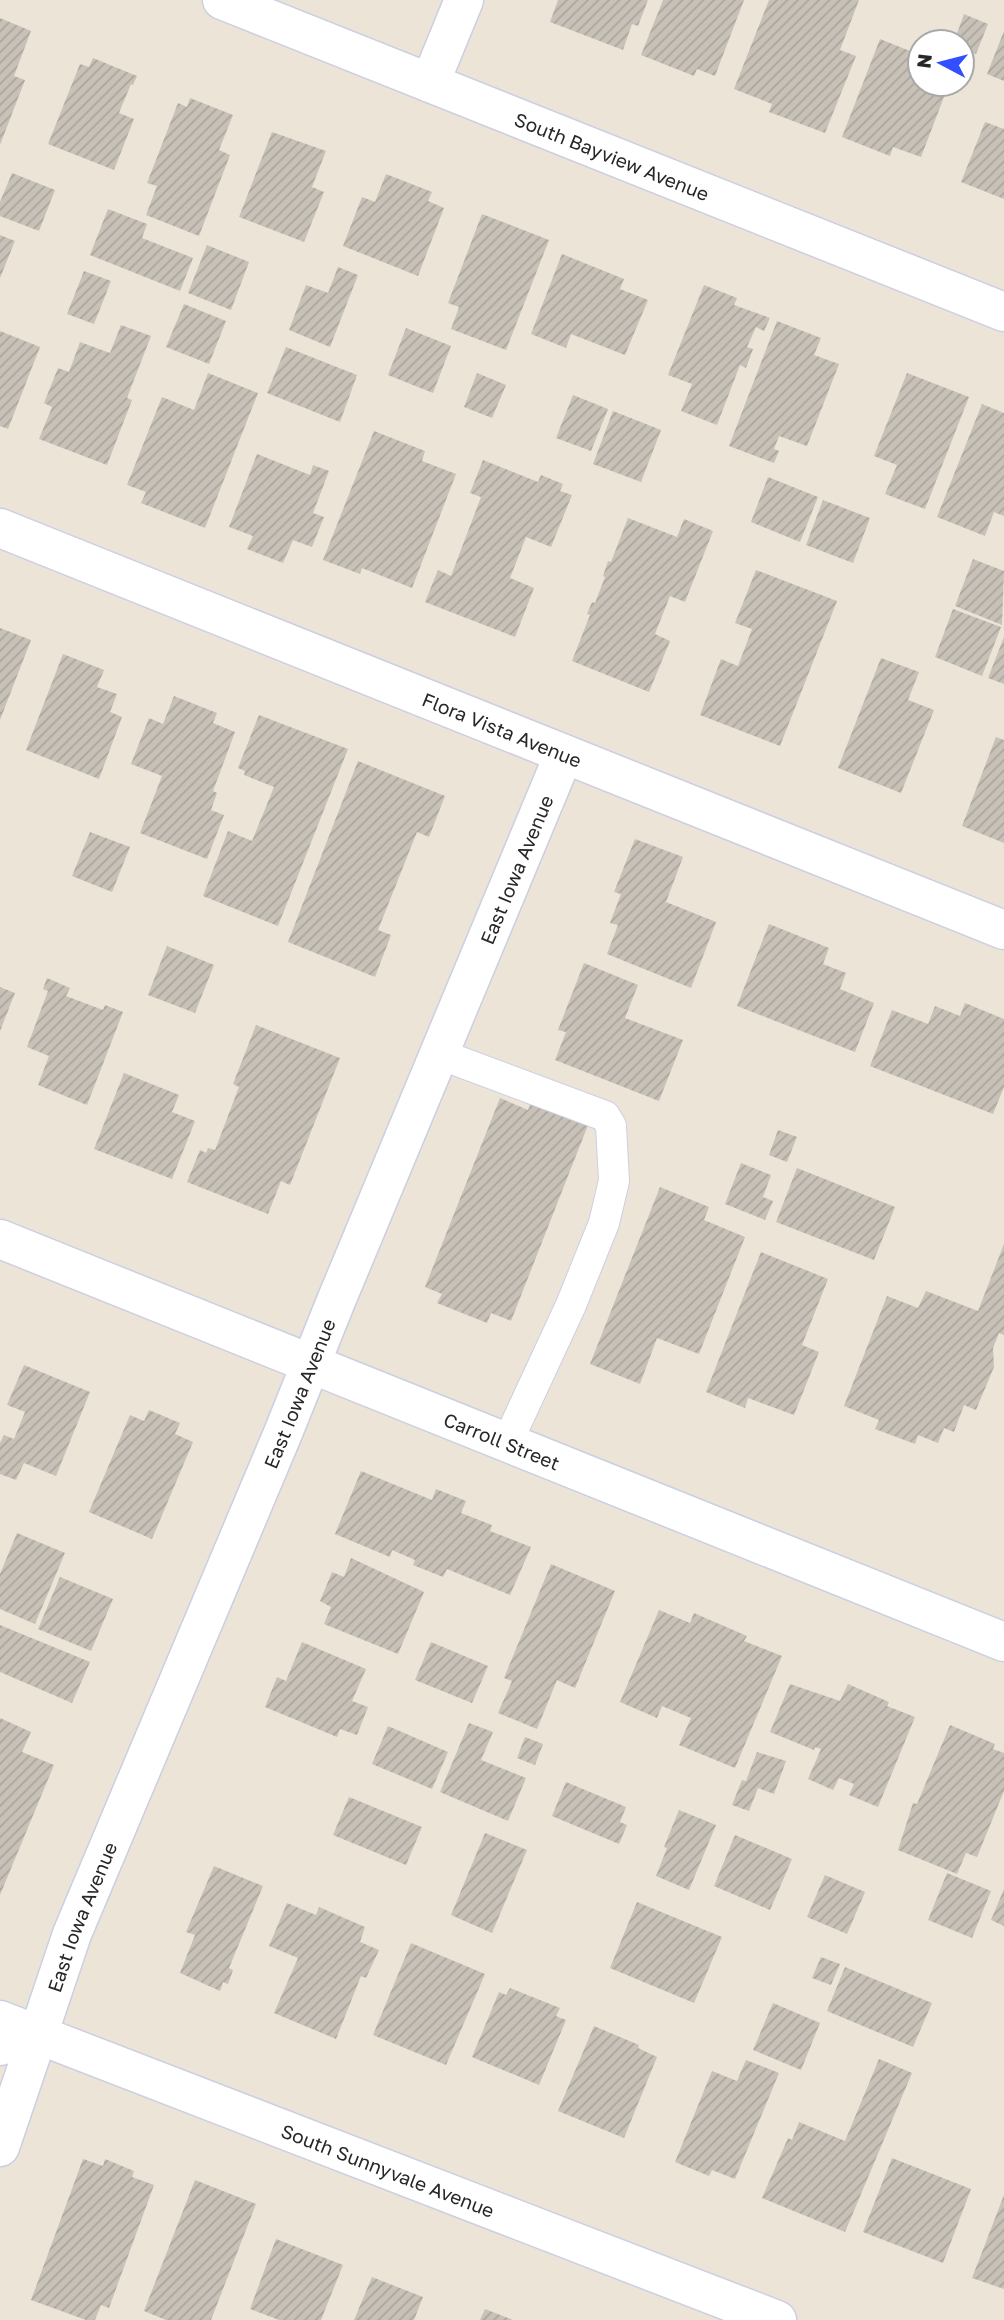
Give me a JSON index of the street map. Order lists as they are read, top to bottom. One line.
{"streets":{"street":["South Bayview Avenue","Flora Vista Avenue","East Iowa Avenue","Carroll Street","South Sunnyvale Avenue"]},"crossings":[["Flora Vista Avenue","East Iowa Avenue"],["East Iowa Avenue","Carroll Street"],["East Iowa Avenue","South Sunnyvale Avenue"]],"north":"left"}
